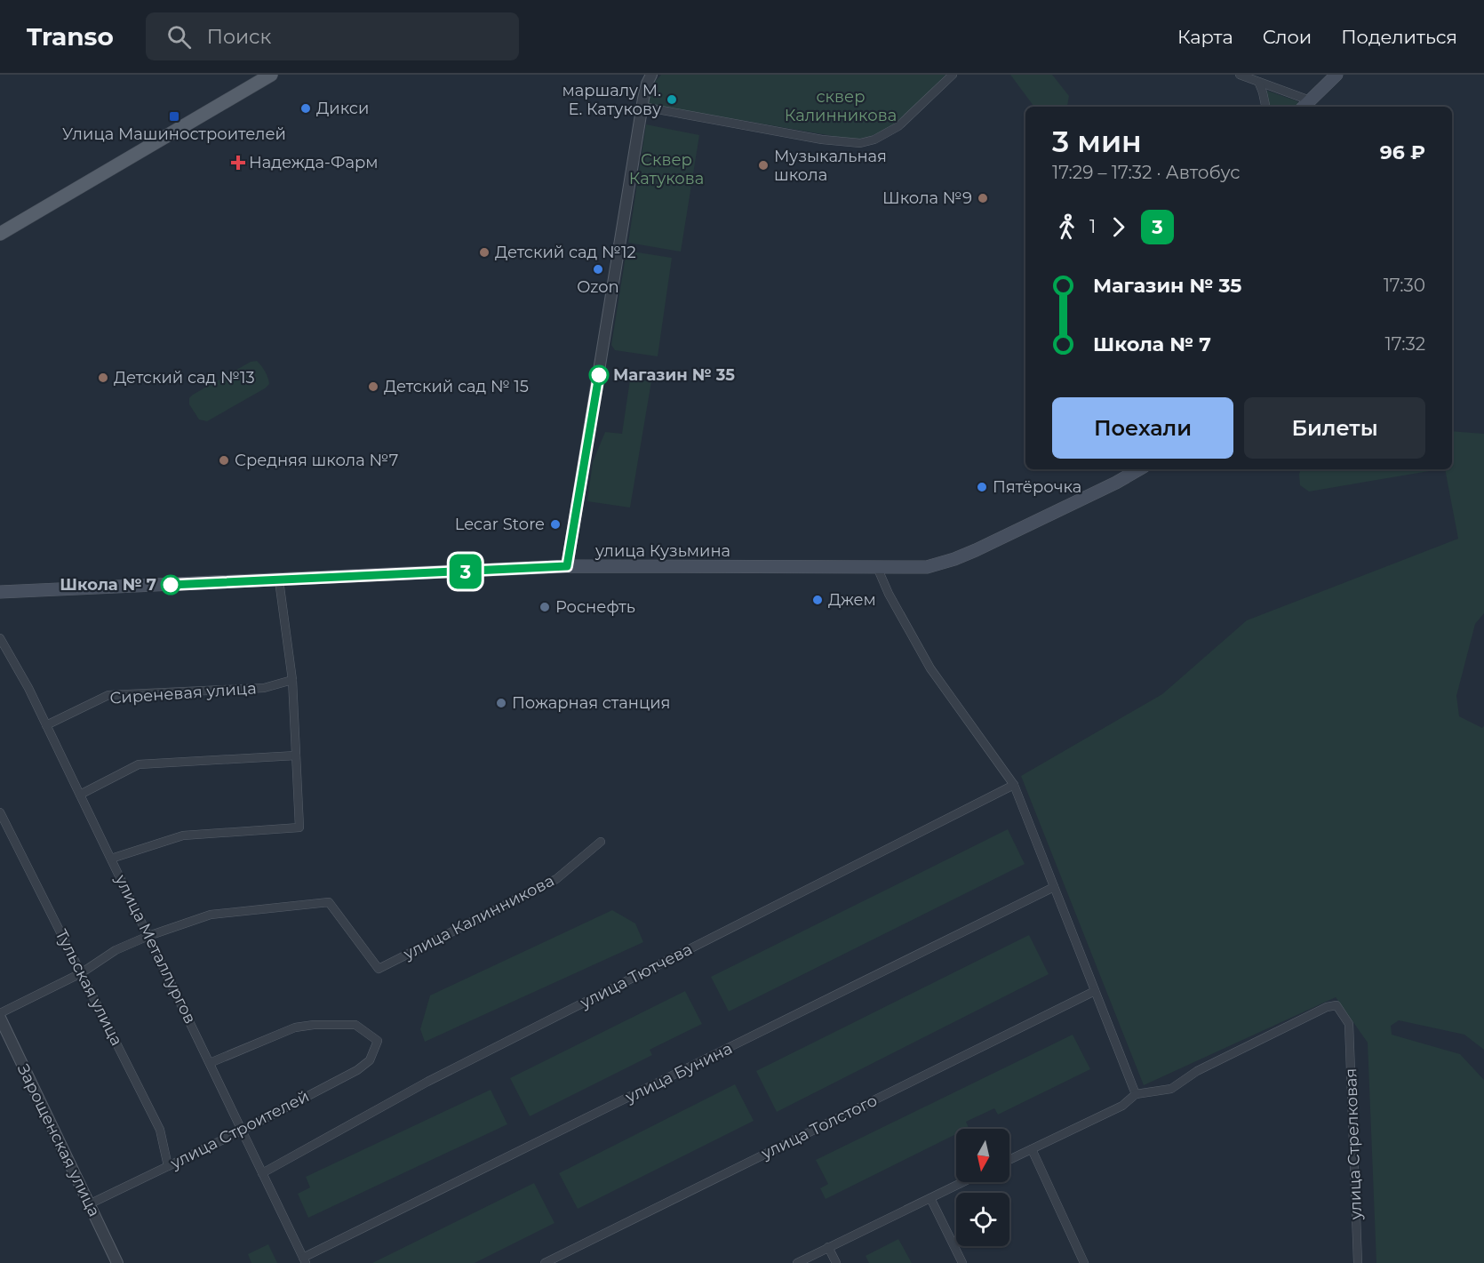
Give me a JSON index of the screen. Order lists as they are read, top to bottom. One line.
{"streets":{"main road":["улица Кузьмина"],"street":["Сиреневая улица","улица Калинникова","улица Металлургов","улица Тютчева","Тульская улица","улица Бунина","улица Толстого","улица Строителей","Зарощенская улица","улица Стрелковая"]},"crossings":[["Сиреневая улица","улица Металлургов"],["улица Калинникова","улица Металлургов"],["улица Металлургов","улица Тютчева"],["улица Металлургов","улица Бунина"],["улица Металлургов","улица Строителей"],["Тульская улица","улица Строителей"],["улица Строителей","Зарощенская улица"]],"parks":["сквер Калинникова","Сквер Катукова"],"places":{"other":["маршалу М. Е. Катукову","Дикси","Музыкальная школа","Школа №9","Детский сад №12","Ozon","Магазин № 35","Детский сад №13","Детский сад № 15","Средняя школа №7","Пятёрочка","Lecar Store","Школа № 7","Джем","Роснефть","Пожарная станция"],"transit":["Улица Машиностроителей"],"health":["Надежда-Фарм"]},"lines":["bus line 3"],"north":"bottom","page":{"header":"Transo","search":"Поиск","nav":["Карта","Слои","Поделиться"],"on_map":"3","heading":["3 мин","17:29 – 17:32 · Автобус","96 ₽"],"legs":["1","3"],"list":[{"name":"Магазин № 35","value":"17:30"},{"name":"Школа № 7","value":"17:32"}],"buttons":["Поехали","Билеты"]}}
